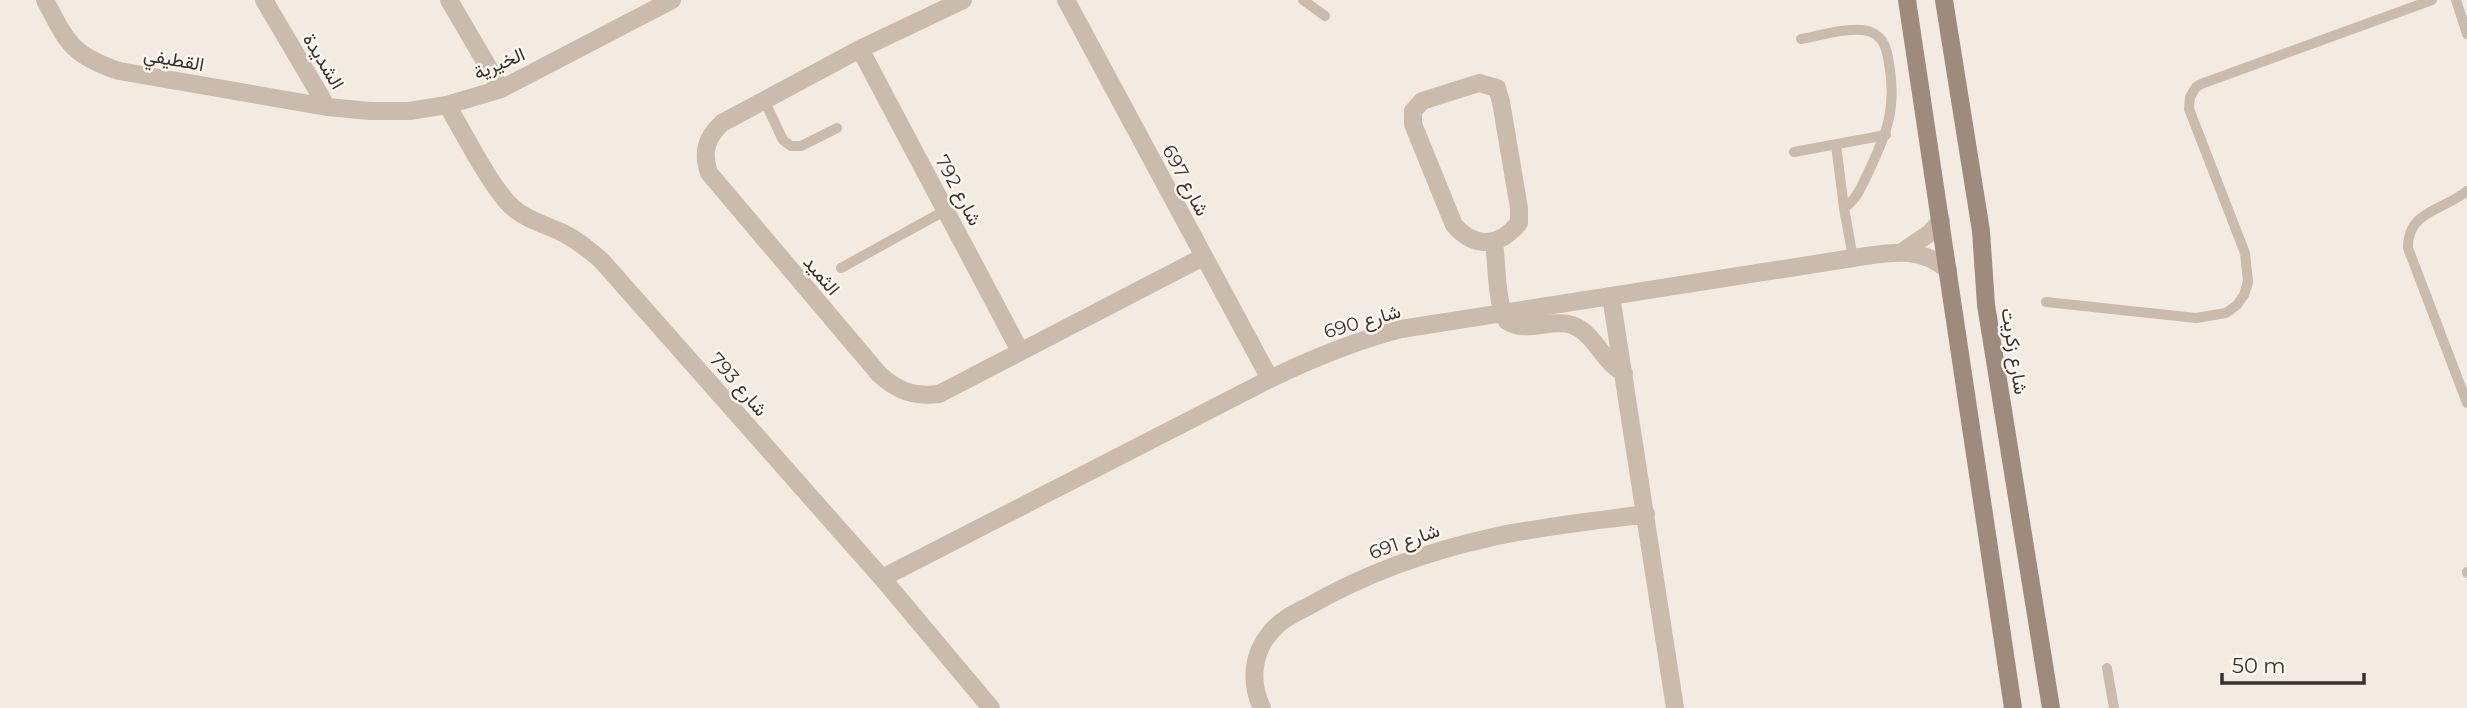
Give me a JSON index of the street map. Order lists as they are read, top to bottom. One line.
{"streets":{"street":["القطيفي","الشديدة","الخيرية","شارع 697","شارع 792","الثميد","شارع 690","شارع زكريت","شارع 793","شارع 691"]},"crossings":[["القطيفي","الشديدة"],["القطيفي","الخيرية"],["الشديدة","الخيرية"],["الخيرية","شارع 793"],["شارع 697","الثميد"],["شارع 697","شارع 690"],["شارع 792","الثميد"],["شارع 690","شارع 793"]],"scale_bar":"50 m"}
